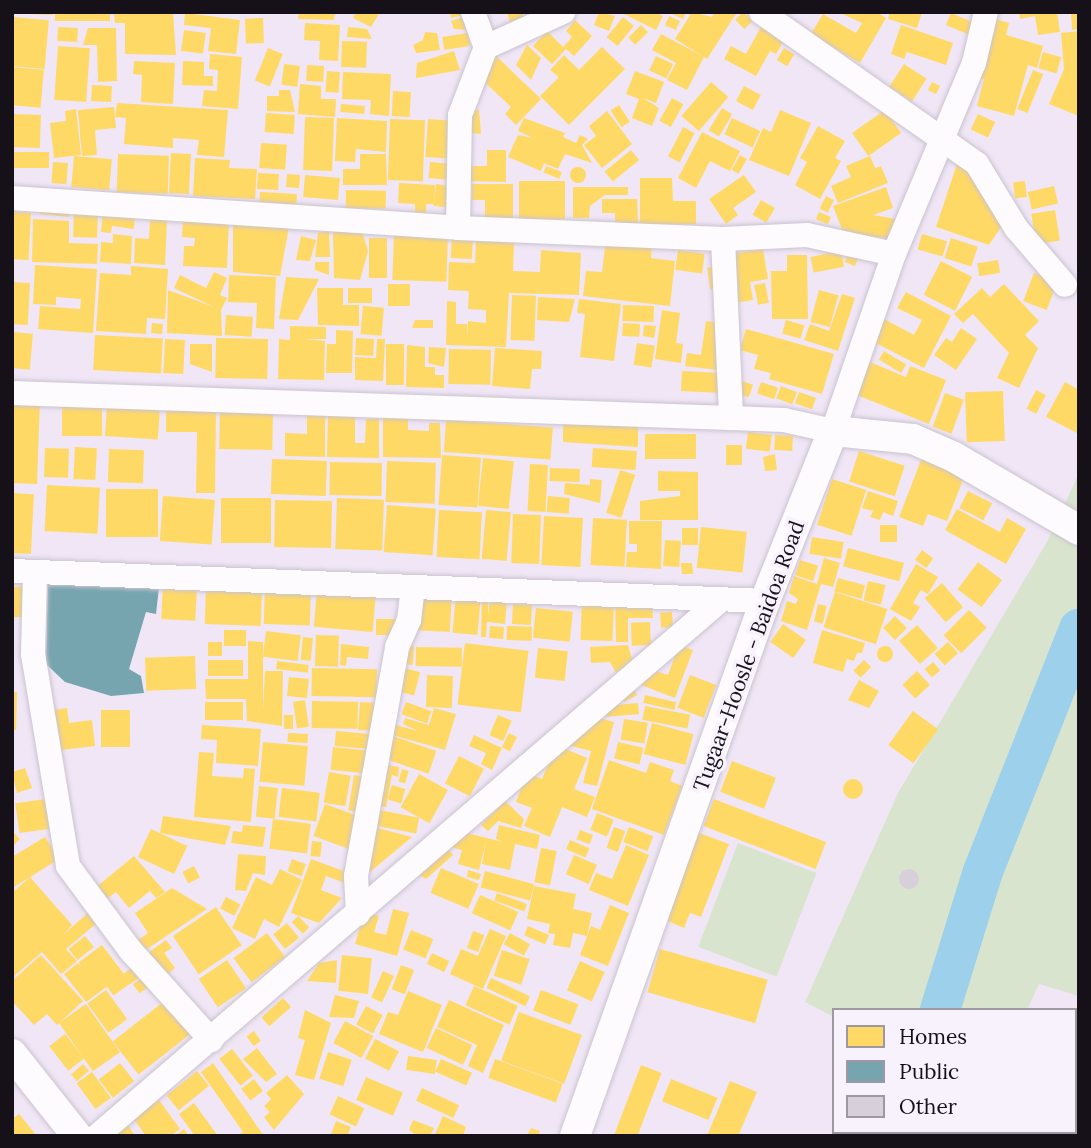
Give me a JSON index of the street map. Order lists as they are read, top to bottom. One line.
{"streets":{"main road":["Tugaar-Hoosle - Baidoa Road"]},"legend":["Homes","Public","Other"]}
